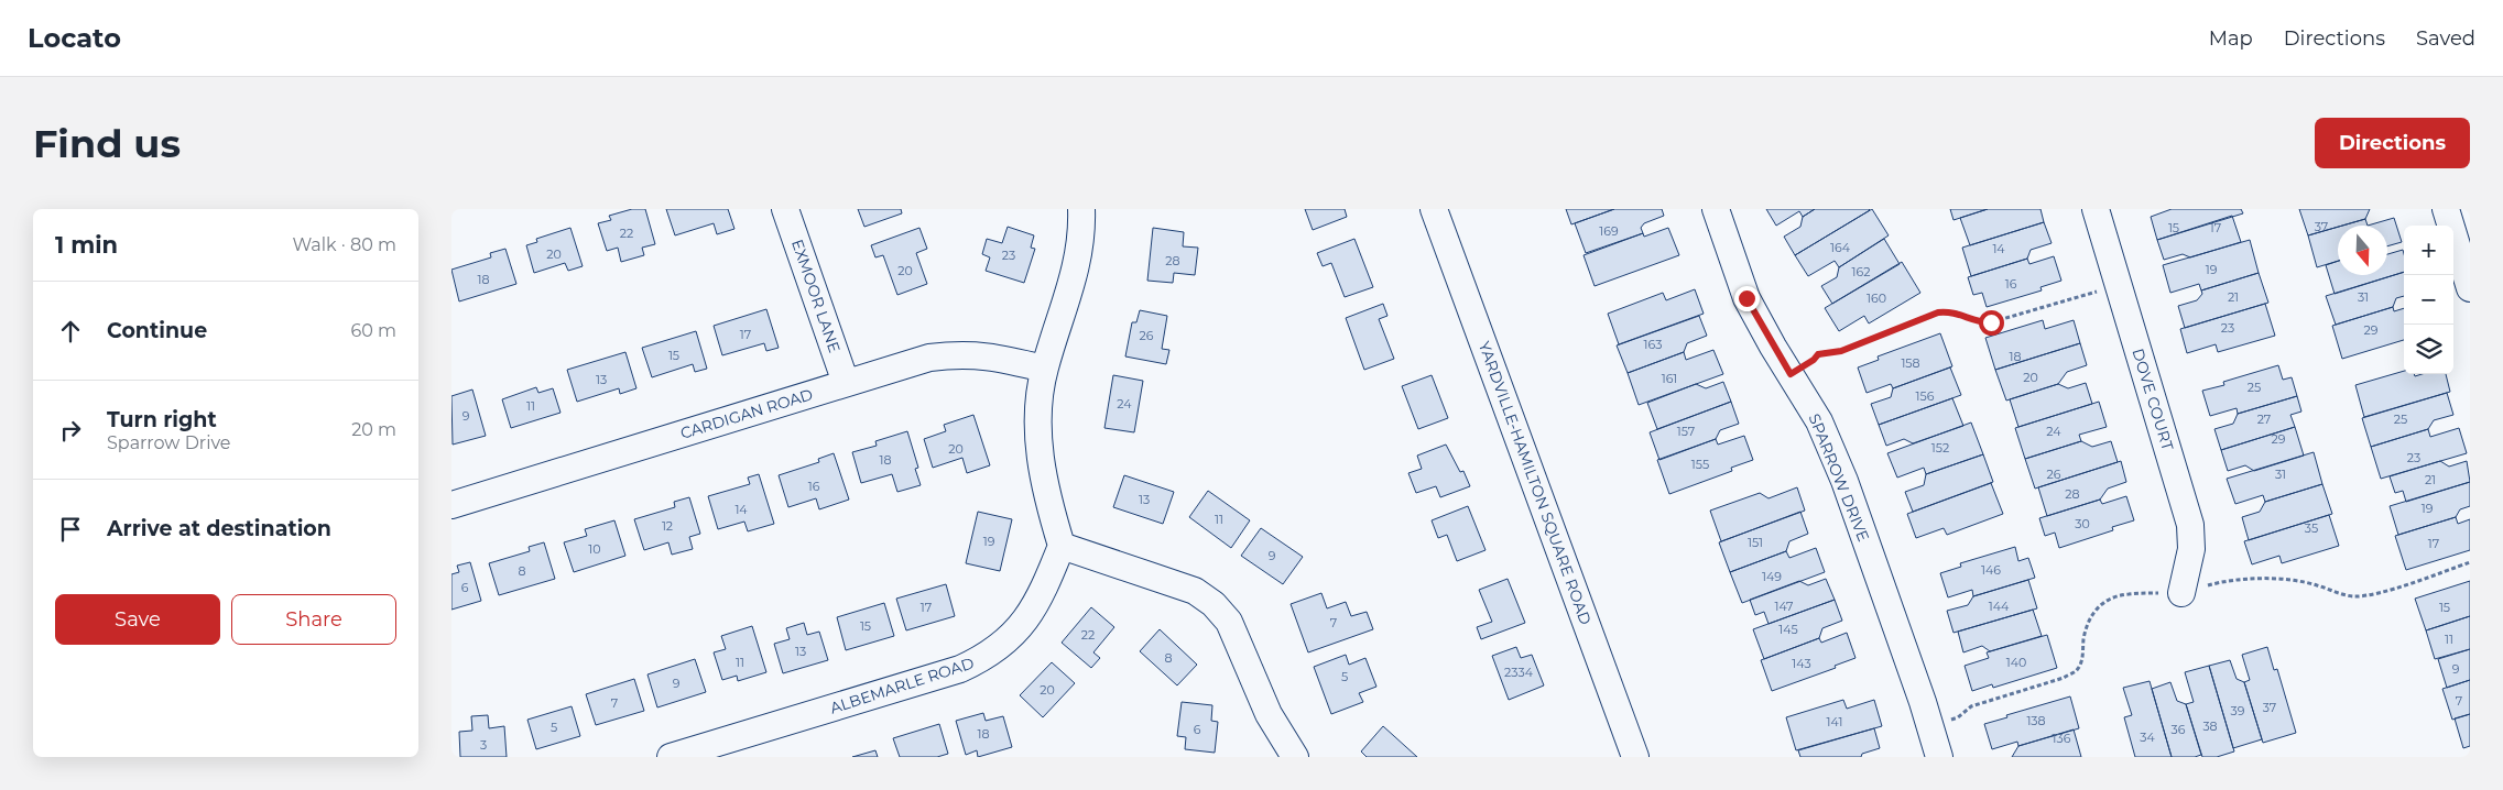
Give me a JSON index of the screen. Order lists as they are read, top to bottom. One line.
{"streets":{"street":["EXMOOR LANE","DOVE COURT","CARDIGAN ROAD","SPARROW DRIVE","YARDVILLE-HAMILTON SQUARE ROAD","ALBEMARLE ROAD"]},"crossings":[["EXMOOR LANE","CARDIGAN ROAD"]],"house_numbers":["37","15","17","169","22","164","14","20","23","28","19","20","162","18","16","21","31","160","23","29","17","26","163","15","18","158","20","161","13","25","156","24","11","9","27","25","157","24","29","152","20","23","18","155","26","31","21","16","28","13","19","14","11","30","12","35","19","151","17","10","9","146","8","149","6","147","144","17","15","7","15","145","22","11","13","8","11","140","143","9","2334","5","9","20","7","7","37","39","138","141","38","5","6","36","18","34","136","3"],"north":"bottom","page":{"header":"Locato","nav":["Map","Directions","Saved"],"buttons":["Directions",["Save","Share"]],"title":"Find us","heading":["1 min","Walk · 80 m"],"map_buttons":["+","−"],"list":[["Continue","60 m"],["Turn right","Sparrow Drive","20 m"],"Arrive at destination"]}}
